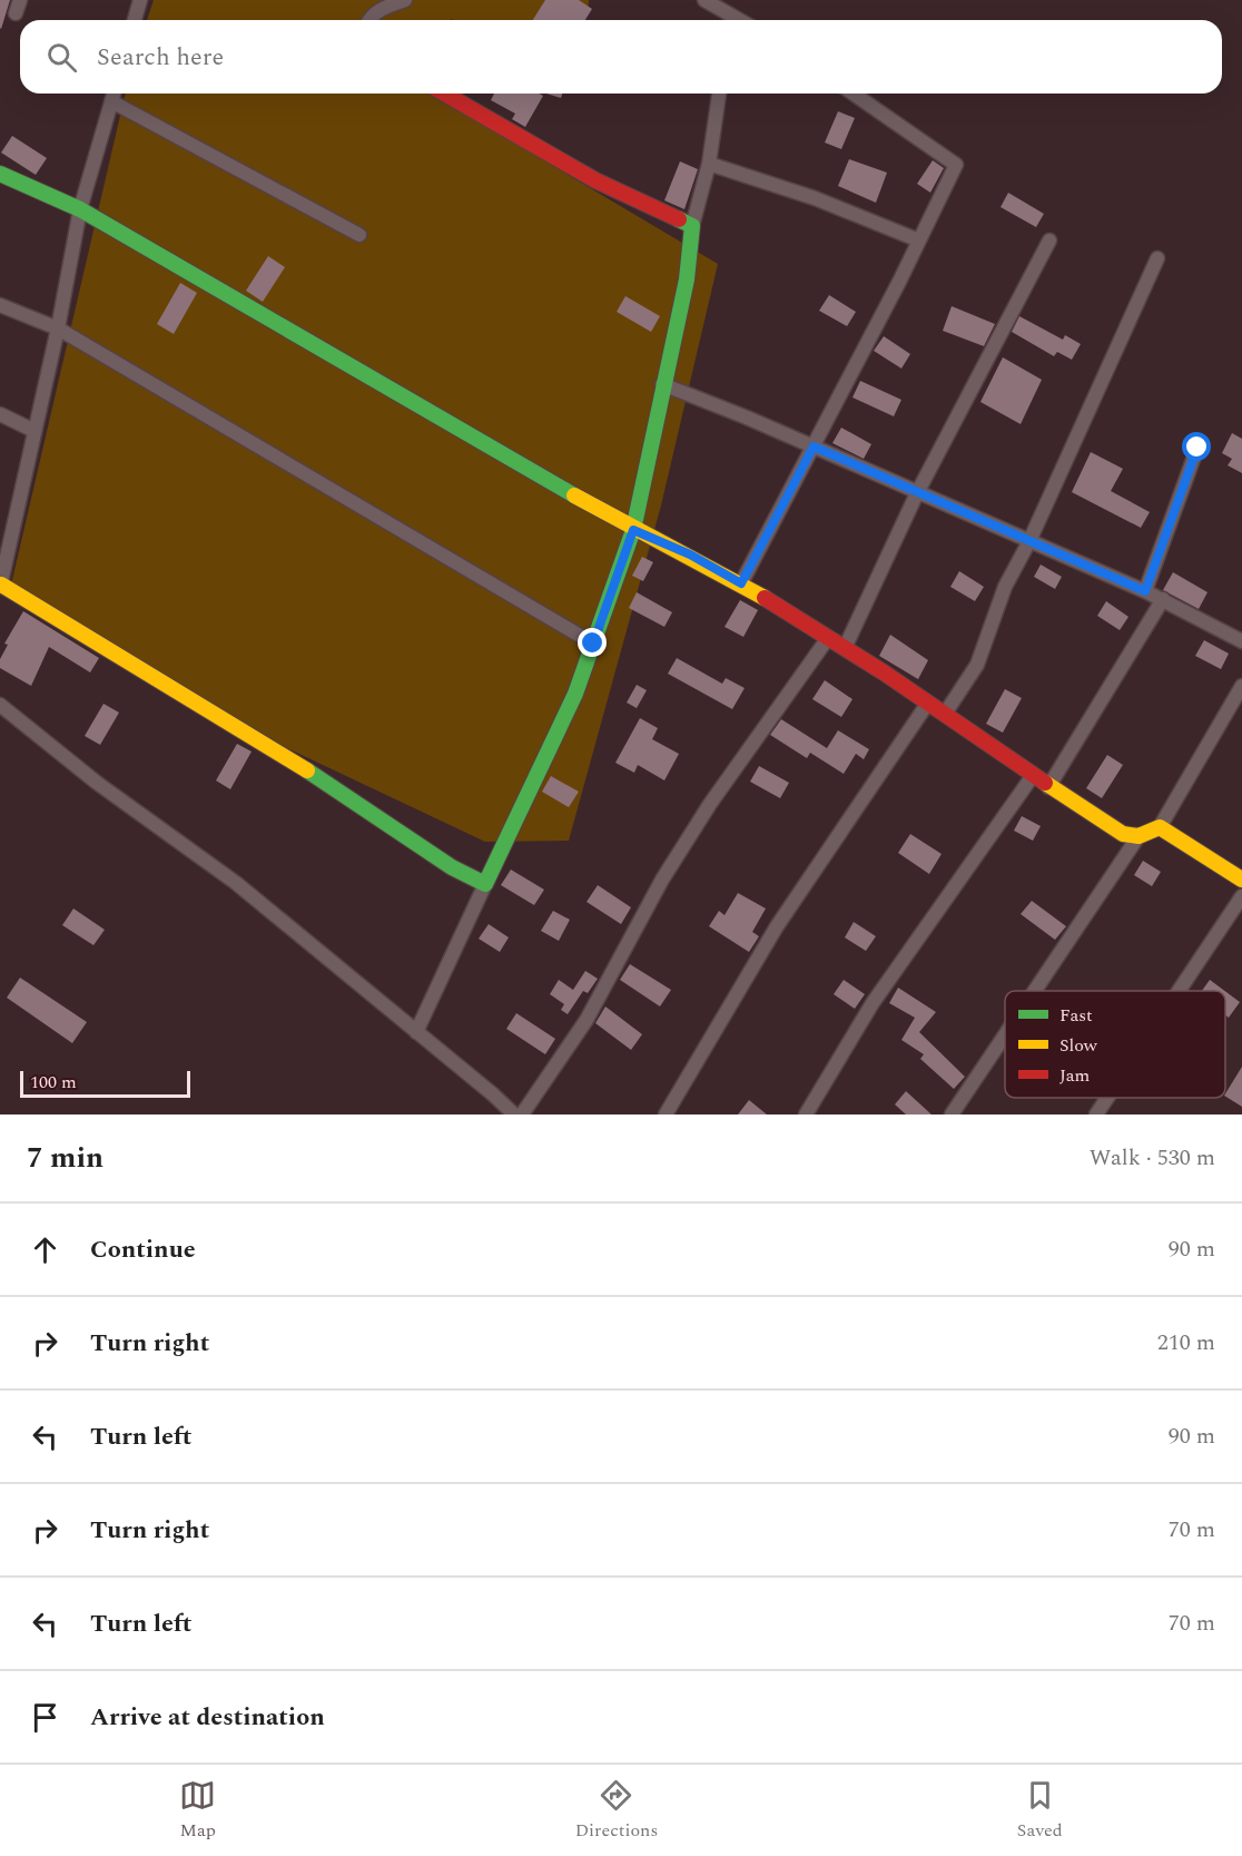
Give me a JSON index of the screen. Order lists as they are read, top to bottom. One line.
{"legend":["Fast","Slow","Jam"],"scale_bar":"100 m","page":{"search":"Search here","scale":"100 m","heading":["7 min","Walk · 530 m"],"list":[["Continue","90 m"],["Turn right","210 m"],["Turn left","90 m"],["Turn right","70 m"],["Turn left","70 m"],"Arrive at destination"],"nav":["Map","Directions","Saved"]}}
